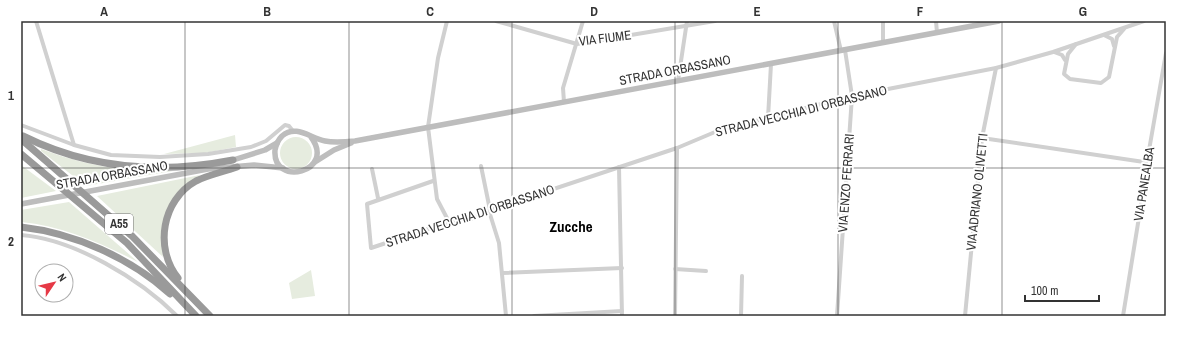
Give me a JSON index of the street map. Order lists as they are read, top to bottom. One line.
{"streets":{"highway":["A55"],"main road":["STRADA ORBASSANO"],"street":["VIA FIUME","STRADA VECCHIA DI ORBASSANO","VIA ENZO FERRARI","VIA PANEALBA","VIA ADRIANO OLIVETTI"]},"crossings":[["STRADA ORBASSANO","VIA ENZO FERRARI"],["STRADA VECCHIA DI ORBASSANO","VIA ENZO FERRARI"],["STRADA VECCHIA DI ORBASSANO","VIA ADRIANO OLIVETTI"]],"districts":["Zucche"],"scale_bar":"100 m","north":"top right","grid":{"columns":["A","B","C","D","E","F","G"],"rows":["1","2"]}}
